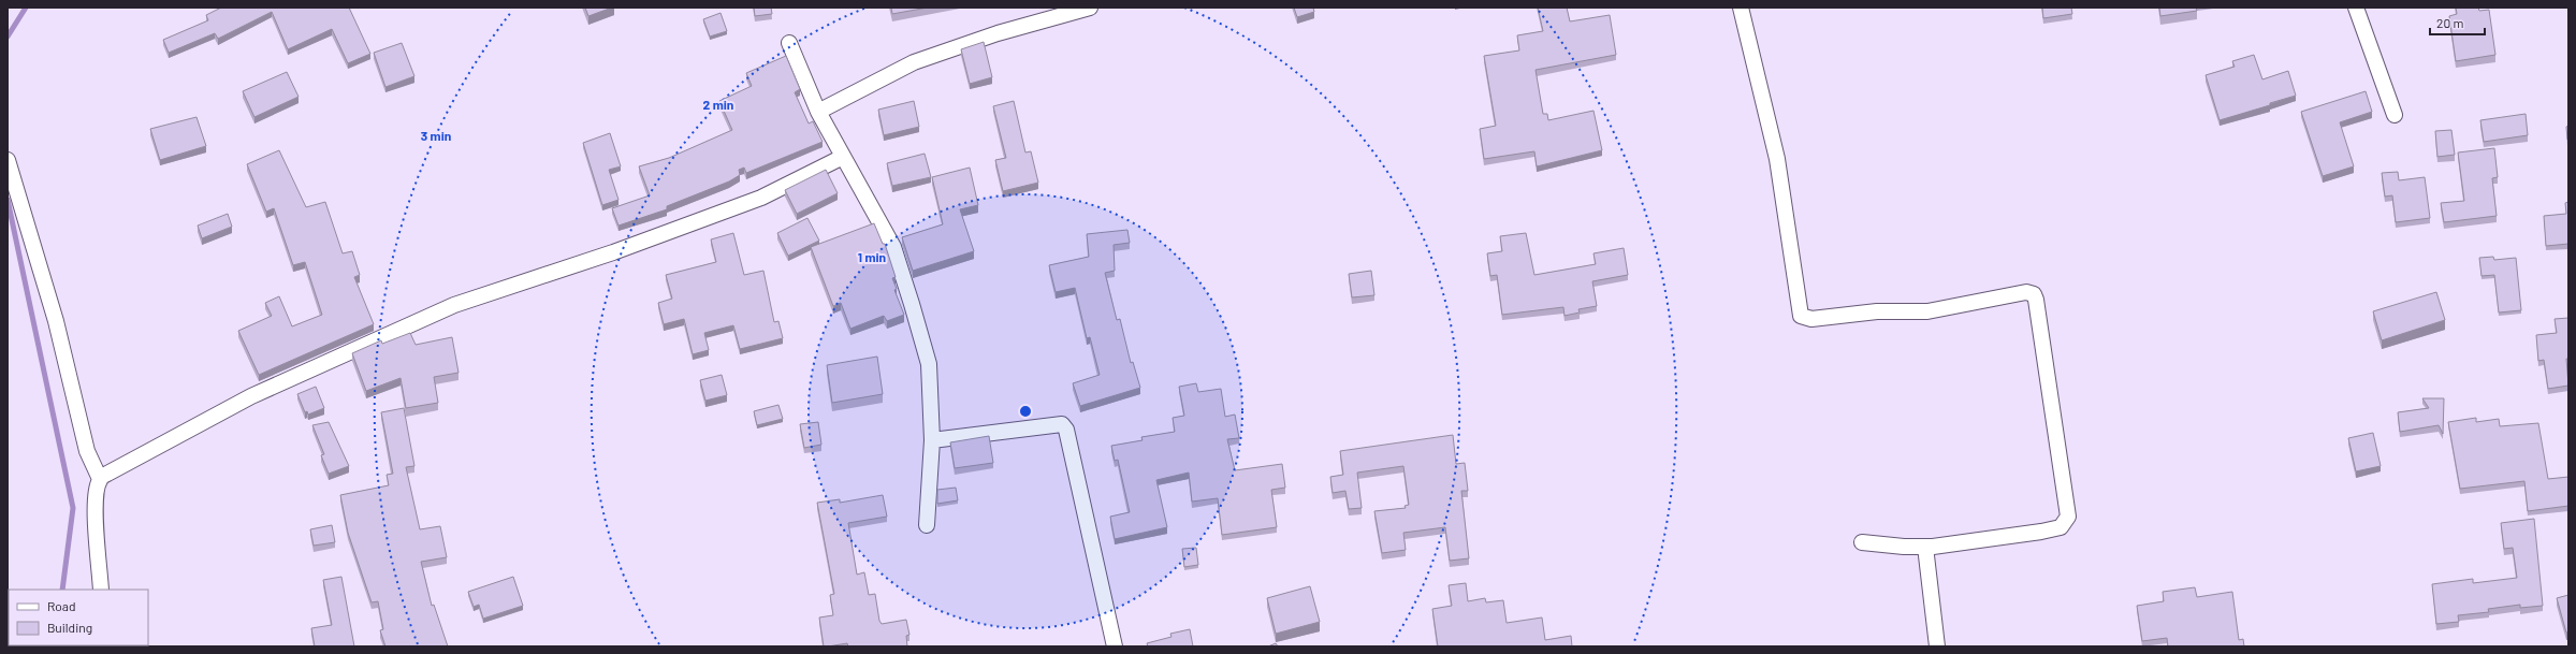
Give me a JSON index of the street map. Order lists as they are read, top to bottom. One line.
{"legend":["Road","Building"],"scale_bar":"20 m","rings":["2 min","3 min","1 min"]}
